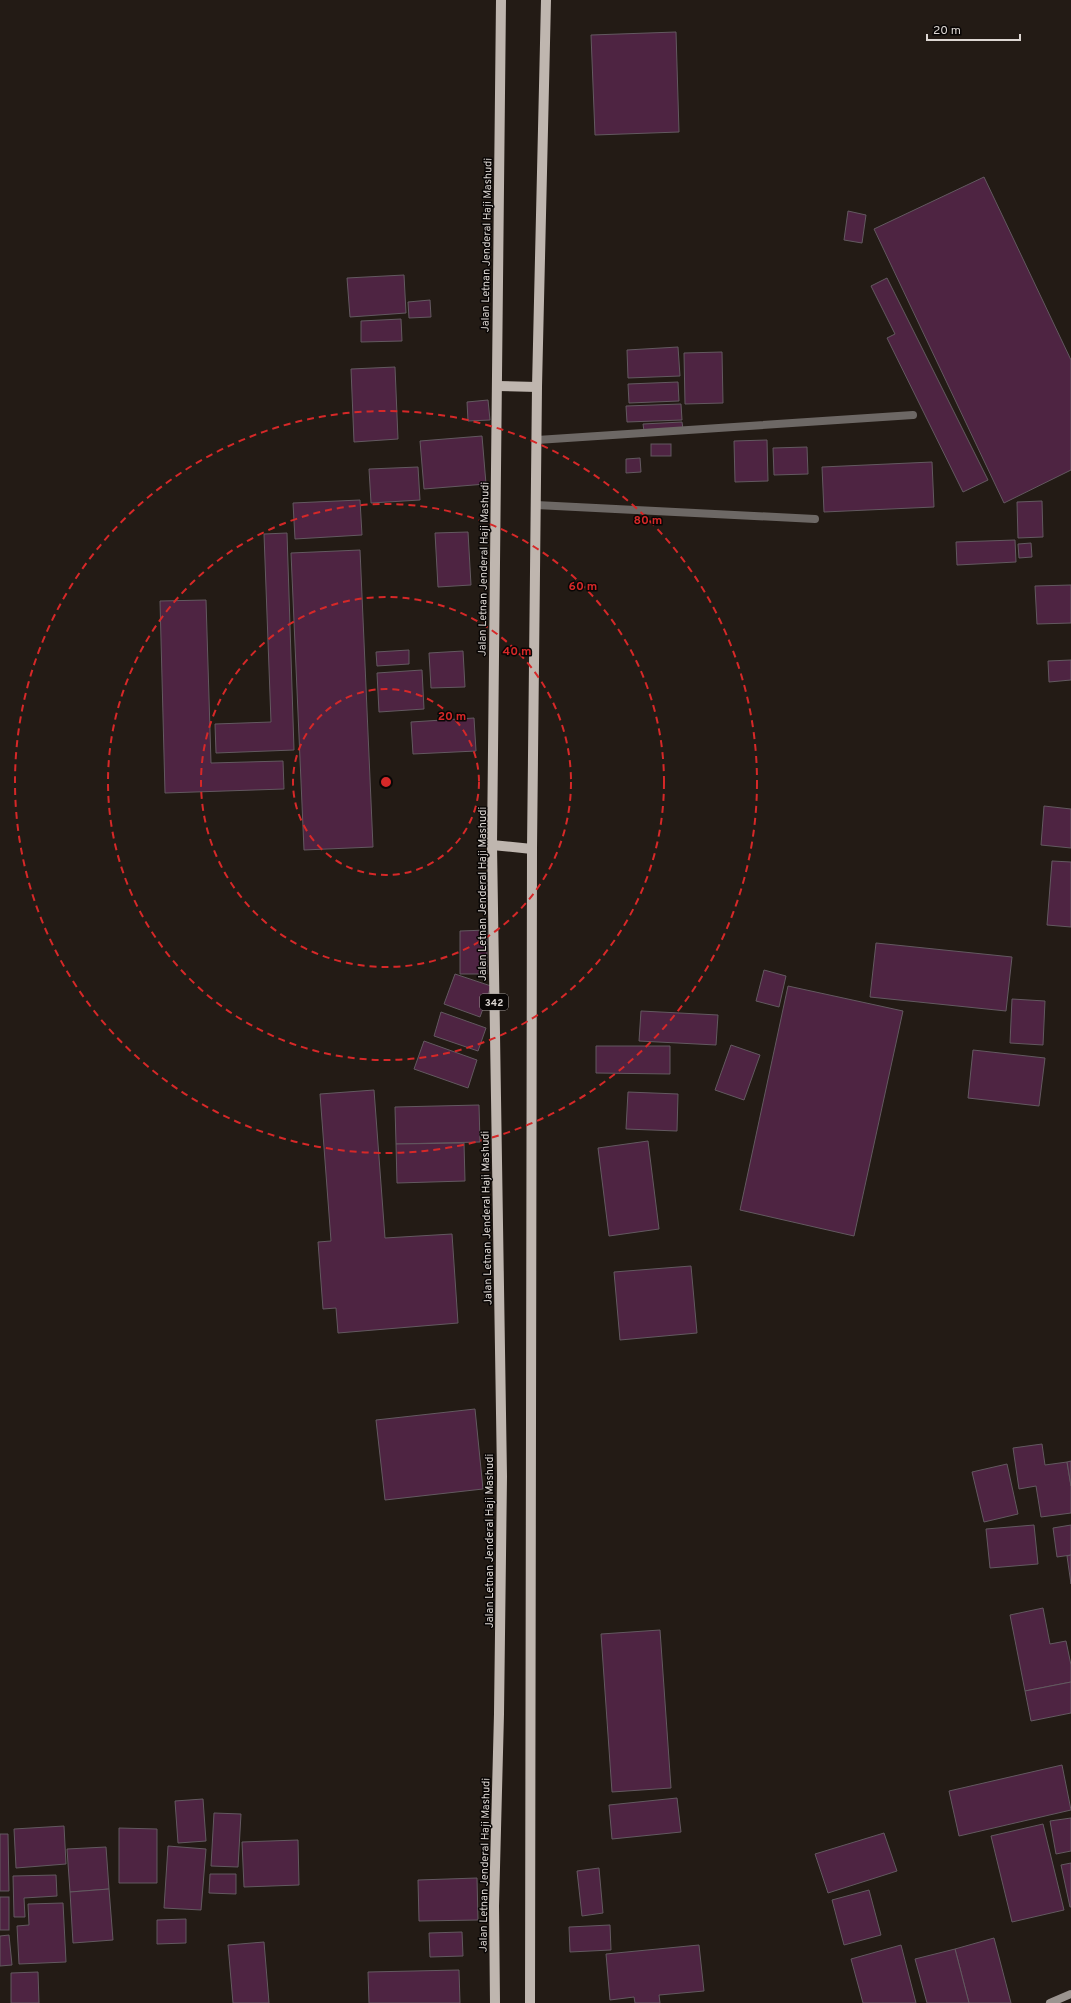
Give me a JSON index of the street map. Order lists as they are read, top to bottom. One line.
{"streets":{"main road":["Jalan Letnan Jenderal Haji Mashudi","342"]},"scale_bar":"20 m","rings":["80 m","60 m","40 m","20 m"]}
